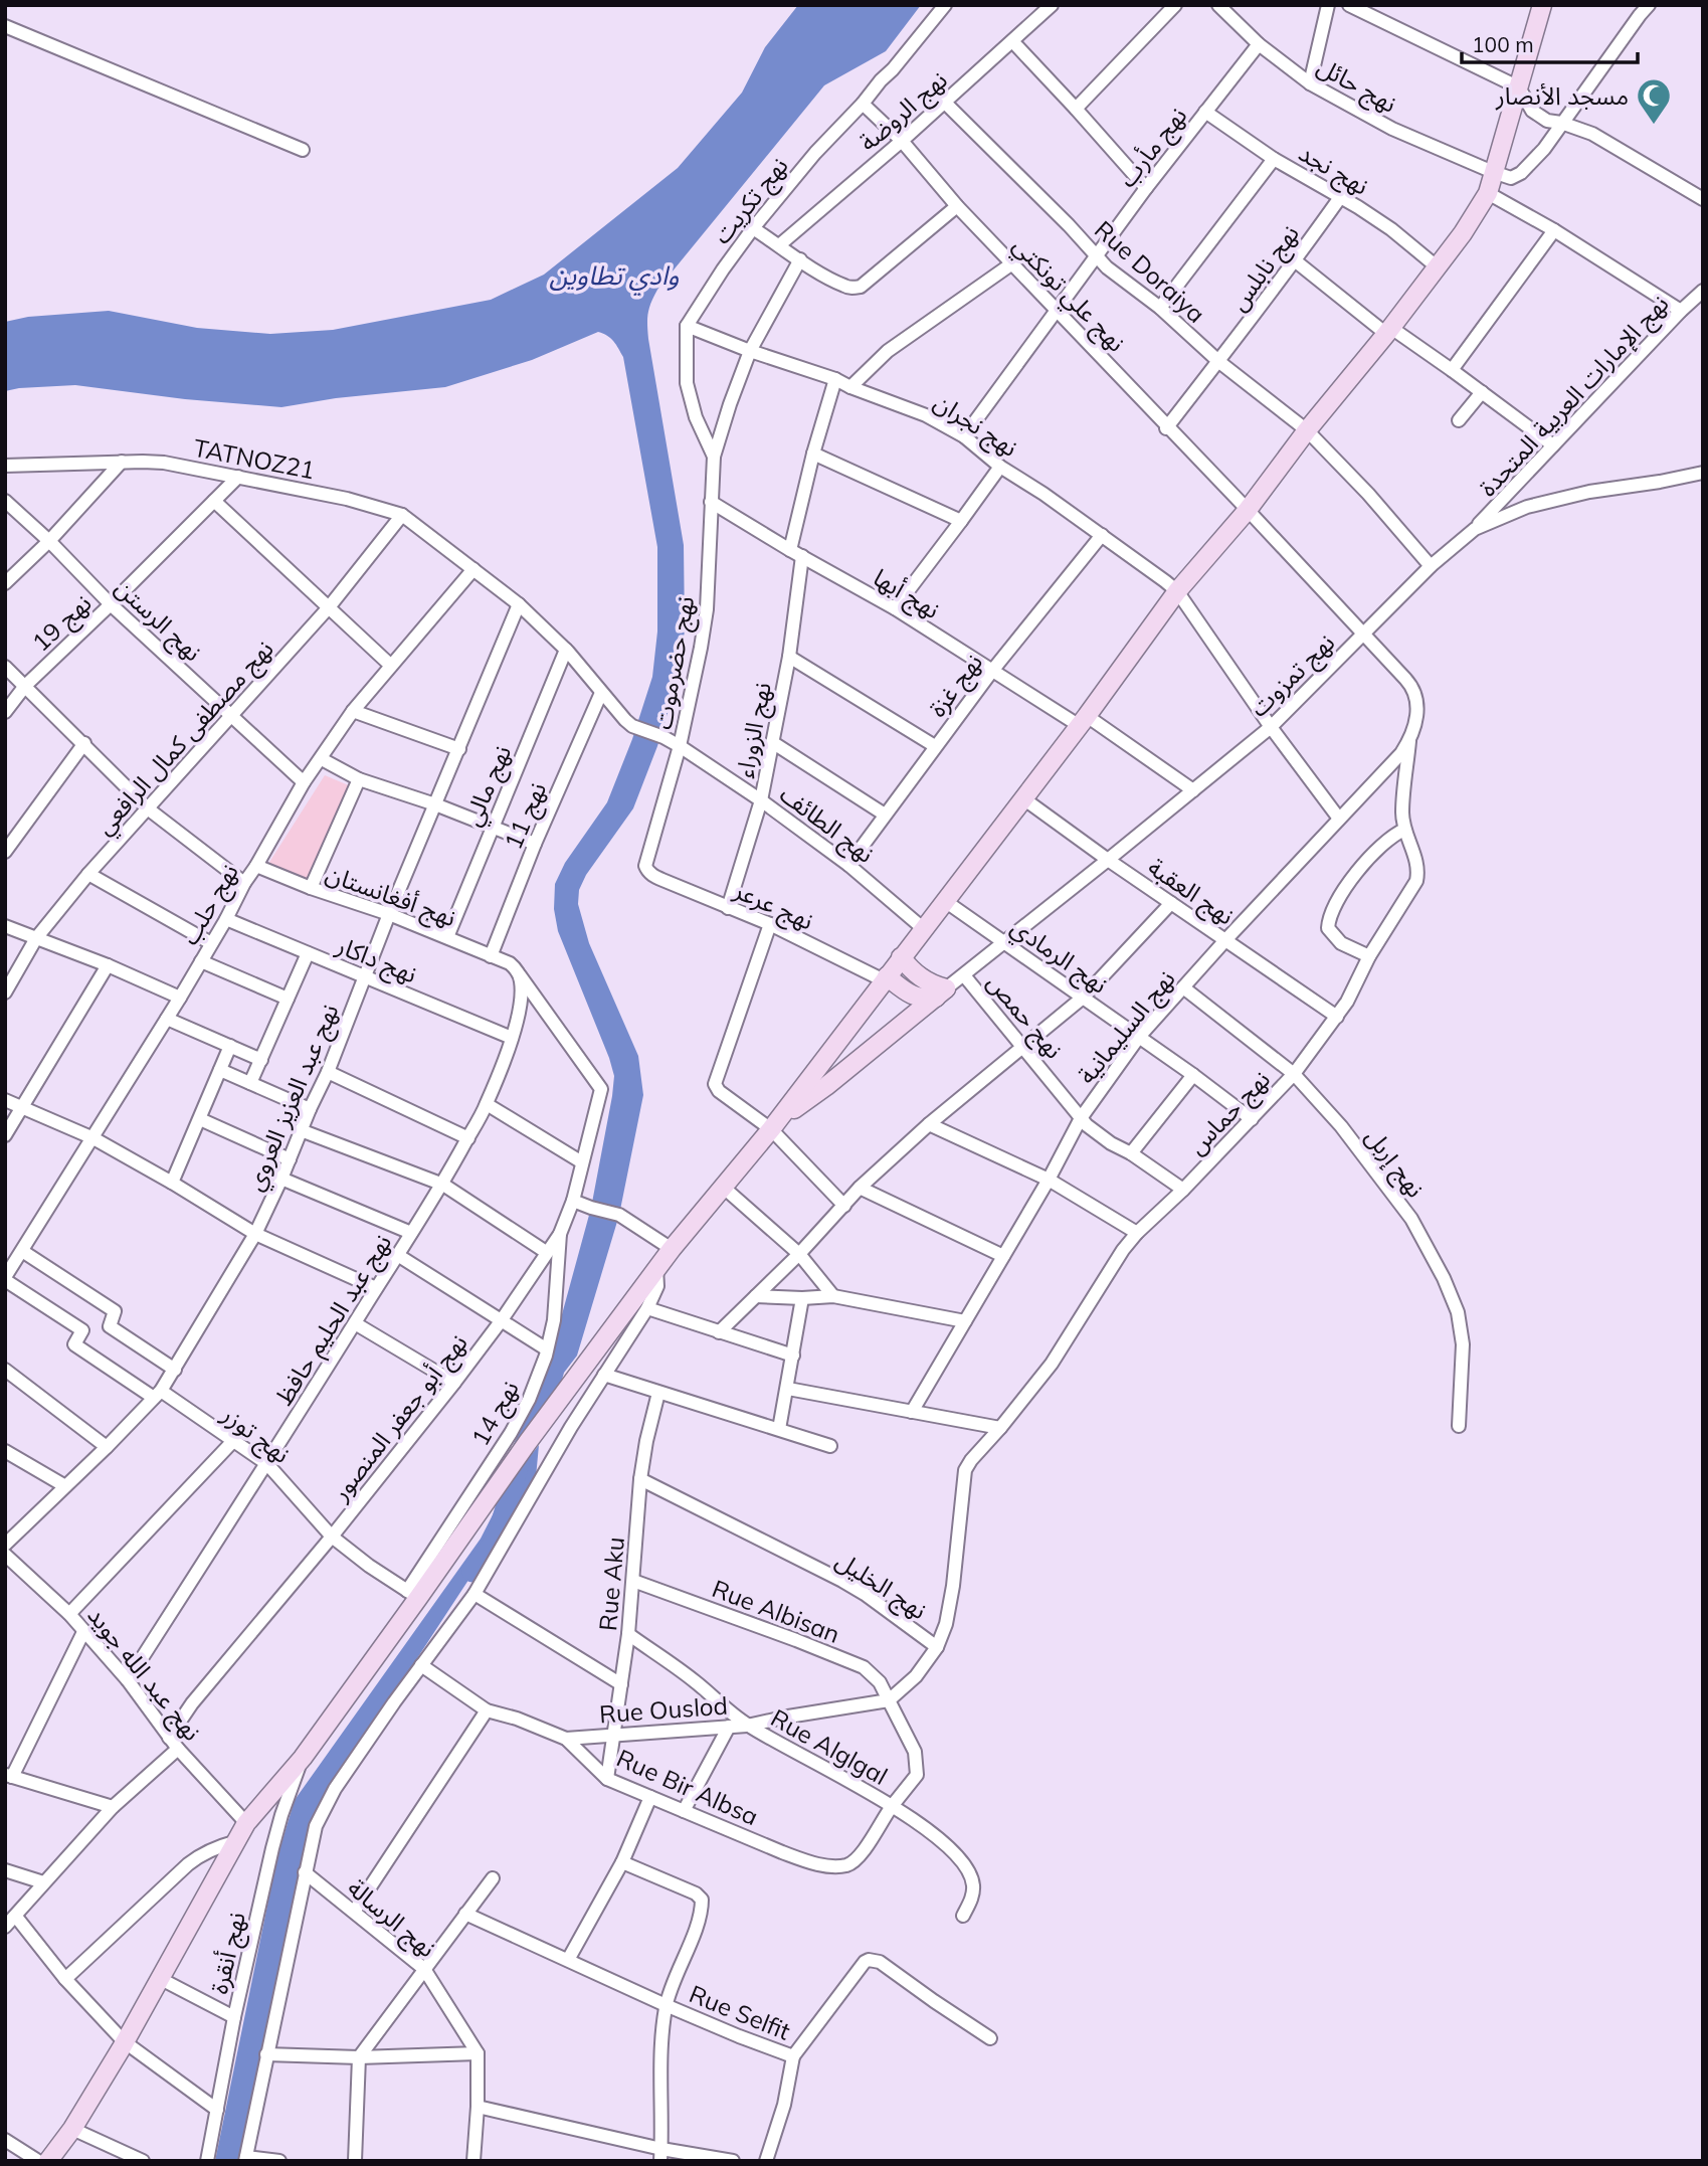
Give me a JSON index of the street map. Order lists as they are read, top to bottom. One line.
{"streets":{"street":["نهج حائل","نهج الروضة","نهج مأرب","نهج نجد","نهج تكريت","نهج نابلس","Rue Doraiya","نهج علي تونكتي","نهج الإمارات العربية المتحدة","نهج نجران","TATNOZ21","نهج أبها","نهج الرستن","نهج 19","نهج حضرموت","نهج تمزوت","نهج غزة","نهج الزوراء","نهج مصطفى كمال الرافعي","نهج مالي","نهج 11","نهج الطائف","نهج العقبة","نهج أفغانستان","نهج حلب","نهج عرعر","نهج الرمادي","نهج داكار","نهج حمص","نهج السليمانية","نهج عبد العزيز العروي","نهج حماس","نهج إربل","نهج عبد الحليم حافظ","نهج 14","نهج أبو جعفر المنصور","نهج توزر","Rue Aku","نهج الخليل","Rue Albisan","نهج عبد الله جويد","Rue Ouslod","Rue Alglgal","Rue Bir Albsa","نهج الرسالة","نهج أنقرة","Rue Selfit"]},"crossings":[["نهج حائل","نهج مأرب"],["نهج الروضة","Rue Doraiya"],["نهج الروضة","نهج علي تونكتي"],["نهج مأرب","نهج نجد"],["نهج مأرب","Rue Doraiya"],["نهج مأرب","نهج علي تونكتي"],["نهج مأرب","نهج نجران"],["نهج نجد","نهج نابلس"],["نهج تكريت","نهج علي تونكتي"],["نهج تكريت","نهج نجران"],["نهج نابلس","Rue Doraiya"],["نهج نابلس","نهج علي تونكتي"],["Rue Doraiya","نهج تمزوت"],["نهج علي تونكتي","نهج تمزوت"],["نهج علي تونكتي","نهج السليمانية"],["نهج الإمارات العربية المتحدة","نهج تمزوت"],["نهج نجران","نهج حضرموت"],["نهج نجران","نهج تمزوت"],["نهج نجران","نهج غزة"],["نهج نجران","نهج الزوراء"],["نهج نجران","نهج السليمانية"],["TATNOZ21","نهج 19"],["TATNOZ21","نهج مصطفى كمال الرافعي"],["TATNOZ21","نهج مالي"],["TATNOZ21","نهج 11"],["TATNOZ21","نهج الطائف"],["TATNOZ21","نهج حلب"],["TATNOZ21","نهج عبد العزيز العروي"],["نهج أبها","نهج حضرموت"],["نهج أبها","نهج تمزوت"],["نهج أبها","نهج غزة"],["نهج أبها","نهج الزوراء"],["نهج الرستن","نهج 19"],["نهج الرستن","نهج مصطفى كمال الرافعي"],["نهج الرستن","نهج حلب"],["نهج حضرموت","نهج الطائف"],["نهج حضرموت","نهج عرعر"],["نهج تمزوت","نهج العقبة"],["نهج تمزوت","نهج الرمادي"],["نهج تمزوت","نهج حمص"],["نهج غزة","نهج الطائف"],["نهج الزوراء","نهج الطائف"],["نهج الزوراء","نهج عرعر"],["نهج مالي","نهج أفغانستان"],["نهج 11","نهج أفغانستان"],["نهج العقبة","نهج السليمانية"],["نهج العقبة","نهج حماس"],["نهج أفغانستان","نهج حلب"],["نهج أفغانستان","نهج عبد العزيز العروي"],["نهج أفغانستان","نهج عبد الحليم حافظ"],["نهج أفغانستان","نهج أبو جعفر المنصور"],["نهج حلب","نهج داكار"],["نهج حلب","نهج توزر"],["نهج الرمادي","نهج السليمانية"],["نهج الرمادي","نهج حماس"],["نهج داكار","نهج عبد العزيز العروي"],["نهج داكار","نهج عبد الحليم حافظ"],["نهج حمص","نهج السليمانية"],["نهج حمص","نهج حماس"],["نهج السليمانية","نهج حماس"],["نهج السليمانية","نهج إربل"],["نهج عبد العزيز العروي","نهج توزر"],["نهج حماس","نهج إربل"],["نهج حماس","نهج الخليل"],["نهج عبد الحليم حافظ","نهج أبو جعفر المنصور"],["نهج عبد الحليم حافظ","نهج توزر"],["نهج عبد الحليم حافظ","نهج عبد الله جويد"],["نهج 14","نهج أبو جعفر المنصور"],["نهج 14","نهج توزر"],["نهج أبو جعفر المنصور","نهج توزر"],["نهج أبو جعفر المنصور","نهج عبد الله جويد"],["Rue Aku","نهج الخليل"],["Rue Aku","Rue Albisan"],["Rue Aku","Rue Ouslod"],["Rue Aku","Rue Alglgal"],["Rue Aku","Rue Bir Albsa"],["Rue Albisan","Rue Ouslod"],["Rue Albisan","Rue Alglgal"],["Rue Albisan","Rue Bir Albsa"],["Rue Ouslod","Rue Alglgal"],["Rue Ouslod","Rue Bir Albsa"],["Rue Alglgal","Rue Bir Albsa"]],"water":["وادي تطاوين"],"places":{"mosque":["مسجد الأنصار"]},"scale_bar":"100 m"}
